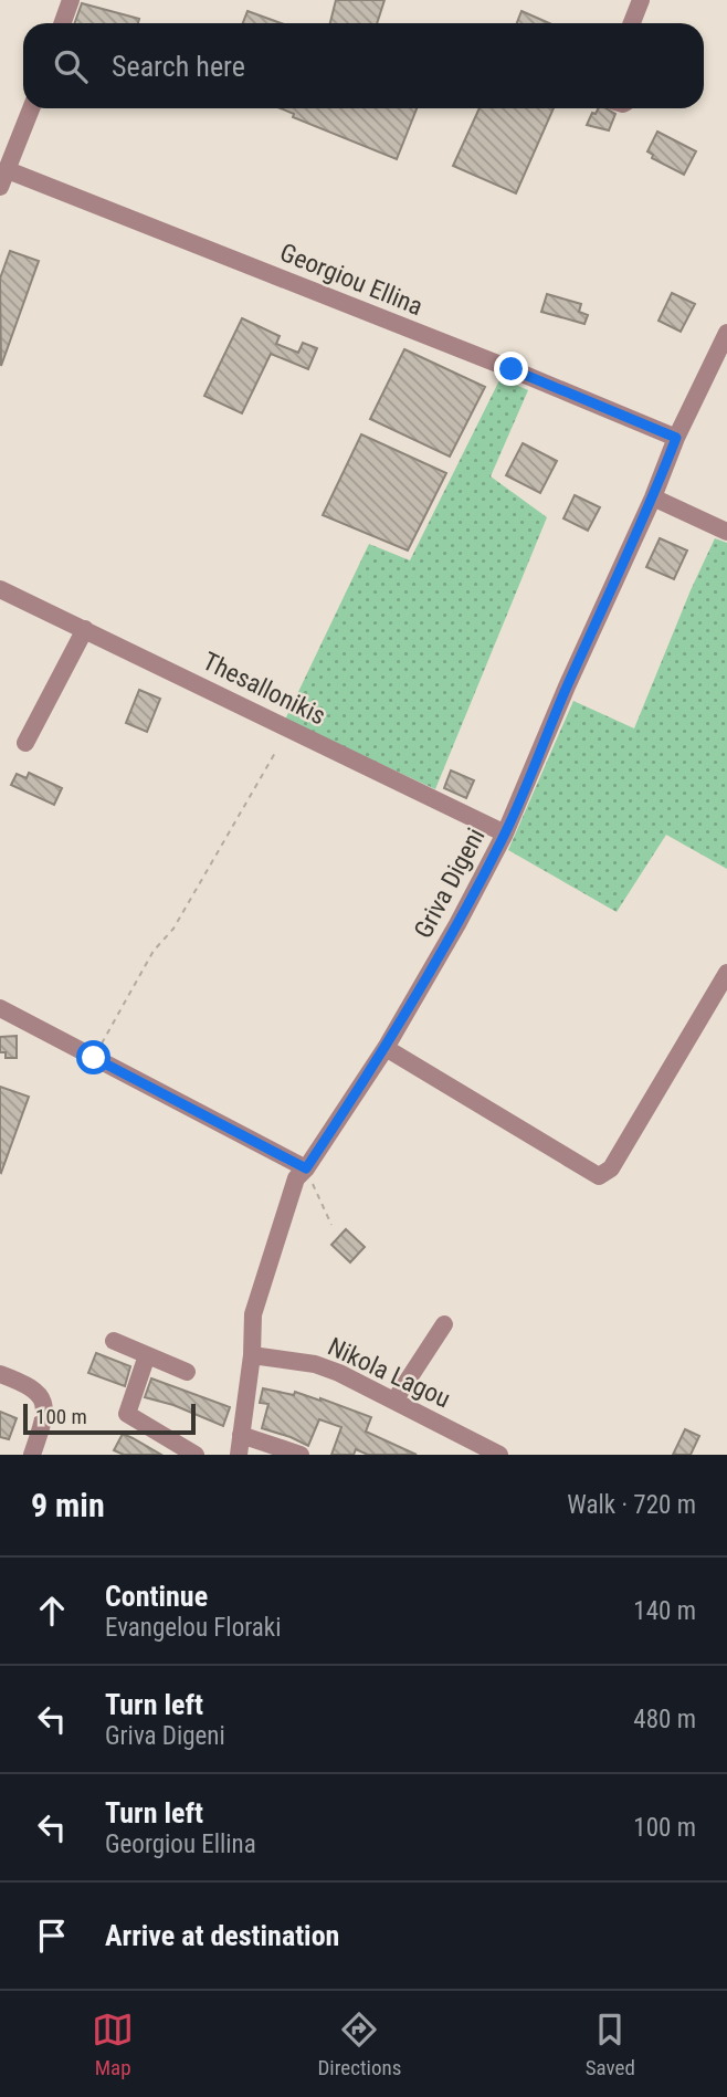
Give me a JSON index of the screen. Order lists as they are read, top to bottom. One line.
{"streets":{"street":["Georgiou Ellina","Thesallonikis","Griva Digeni","Nikola Lagou"]},"crossings":[["Georgiou Ellina","Griva Digeni"],["Thesallonikis","Griva Digeni"],["Griva Digeni","Nikola Lagou"]],"scale_bar":"100 m","page":{"search":"Search here","scale":"100 m","heading":["9 min","Walk · 720 m"],"list":[["Continue","Evangelou Floraki","140 m"],["Turn left","Griva Digeni","480 m"],["Turn left","Georgiou Ellina","100 m"],"Arrive at destination"],"nav":["Map","Directions","Saved"]}}
